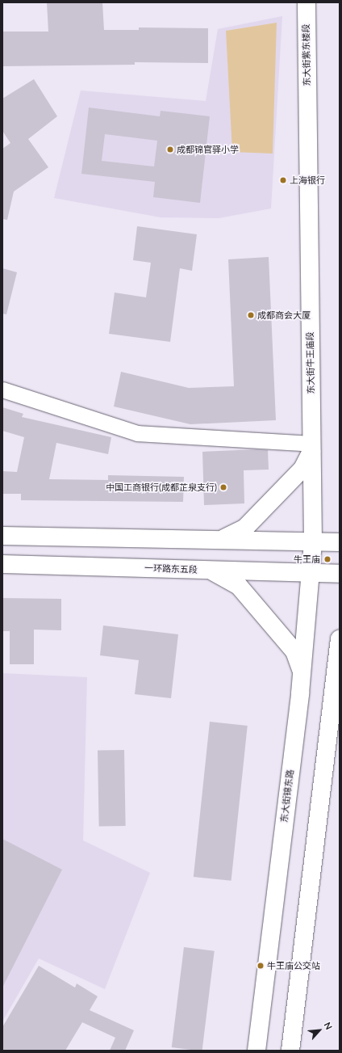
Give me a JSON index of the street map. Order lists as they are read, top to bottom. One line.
{"streets":{"main road":["东大街紫东楼段","东大街牛王庙段","一环路东五段","东大街锦东路"]},"crossings":[["东大街紫东楼段","东大街牛王庙段"],["东大街牛王庙段","东大街锦东路"],["一环路东五段","东大街锦东路"]],"places":["成都锦官驿小学","上海银行","成都商会大厦","中国工商银行(成都芷泉支行)","牛王庙","牛王庙公交站"],"north":"top right"}
